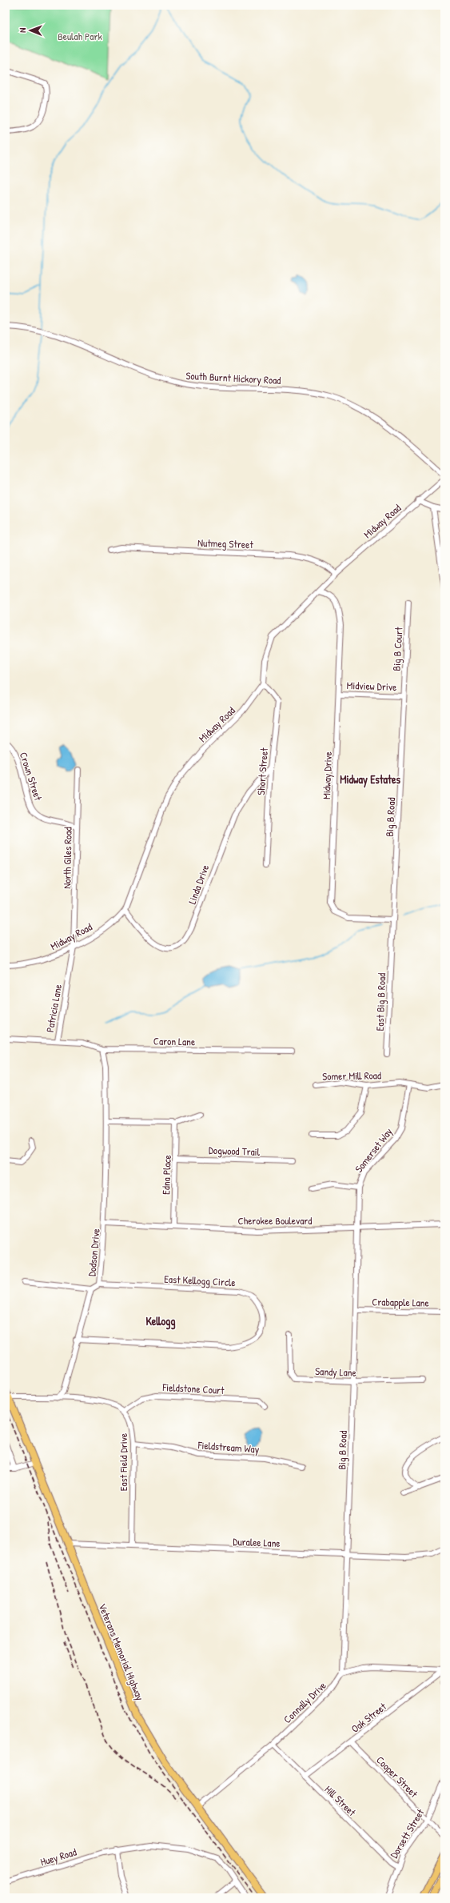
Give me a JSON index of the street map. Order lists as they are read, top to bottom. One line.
{"streets":{"main road":["Veterans Memorial Highway"],"street":["South Burnt Hickory Road","Midway Road","Nutmeg Street","Big B Court","Midview Drive","Short Street","Midway Drive","Crown Street","Big B Road","North Giles Road","Linda Drive","East Big B Road","Patricia Lane","Caron Lane","Somer Mill Road","Somerset Way","Dogwood Trail","Edna Place","Cherokee Boulevard","Dodson Drive","East Kellogg Circle","Crabapple Lane","Sandy Lane","Fieldstone Court","Fieldstream Way","East Field Drive","Duralee Lane","Connally Drive","Oak Street","Cooper Street","Hill Street","Dorsett Street","Huey Road"]},"crossings":[["Midway Road","Nutmeg Street"],["Midway Road","Short Street"],["Midway Road","Midway Drive"],["Midway Road","North Giles Road"],["Midway Road","Linda Drive"],["Midway Road","Patricia Lane"],["Big B Court","Midview Drive"],["Big B Court","Big B Road"],["Midview Drive","Midway Drive"],["Midview Drive","Big B Road"],["Short Street","Linda Drive"],["Midway Drive","Big B Road"],["Midway Drive","East Big B Road"],["Crown Street","North Giles Road"],["Big B Road","East Big B Road"],["Big B Road","Somerset Way"],["Big B Road","Cherokee Boulevard"],["Big B Road","Crabapple Lane"],["Big B Road","Sandy Lane"],["Big B Road","Duralee Lane"],["Big B Road","Connally Drive"],["North Giles Road","Patricia Lane"],["Patricia Lane","Caron Lane"],["Caron Lane","Dodson Drive"],["Somer Mill Road","Somerset Way"],["Somerset Way","Cherokee Boulevard"],["Dogwood Trail","Edna Place"],["Edna Place","Cherokee Boulevard"],["Cherokee Boulevard","Dodson Drive"],["Dodson Drive","East Kellogg Circle"],["Fieldstone Court","East Field Drive"],["Fieldstream Way","East Field Drive"],["East Field Drive","Duralee Lane"],["Duralee Lane","Veterans Memorial Highway"],["Veterans Memorial Highway","Connally Drive"],["Connally Drive","Hill Street"],["Oak Street","Cooper Street"],["Oak Street","Hill Street"],["Cooper Street","Dorsett Street"],["Hill Street","Dorsett Street"]],"districts":["Midway Estates","Kellogg"],"parks":["Beulah Park"],"north":"left"}
